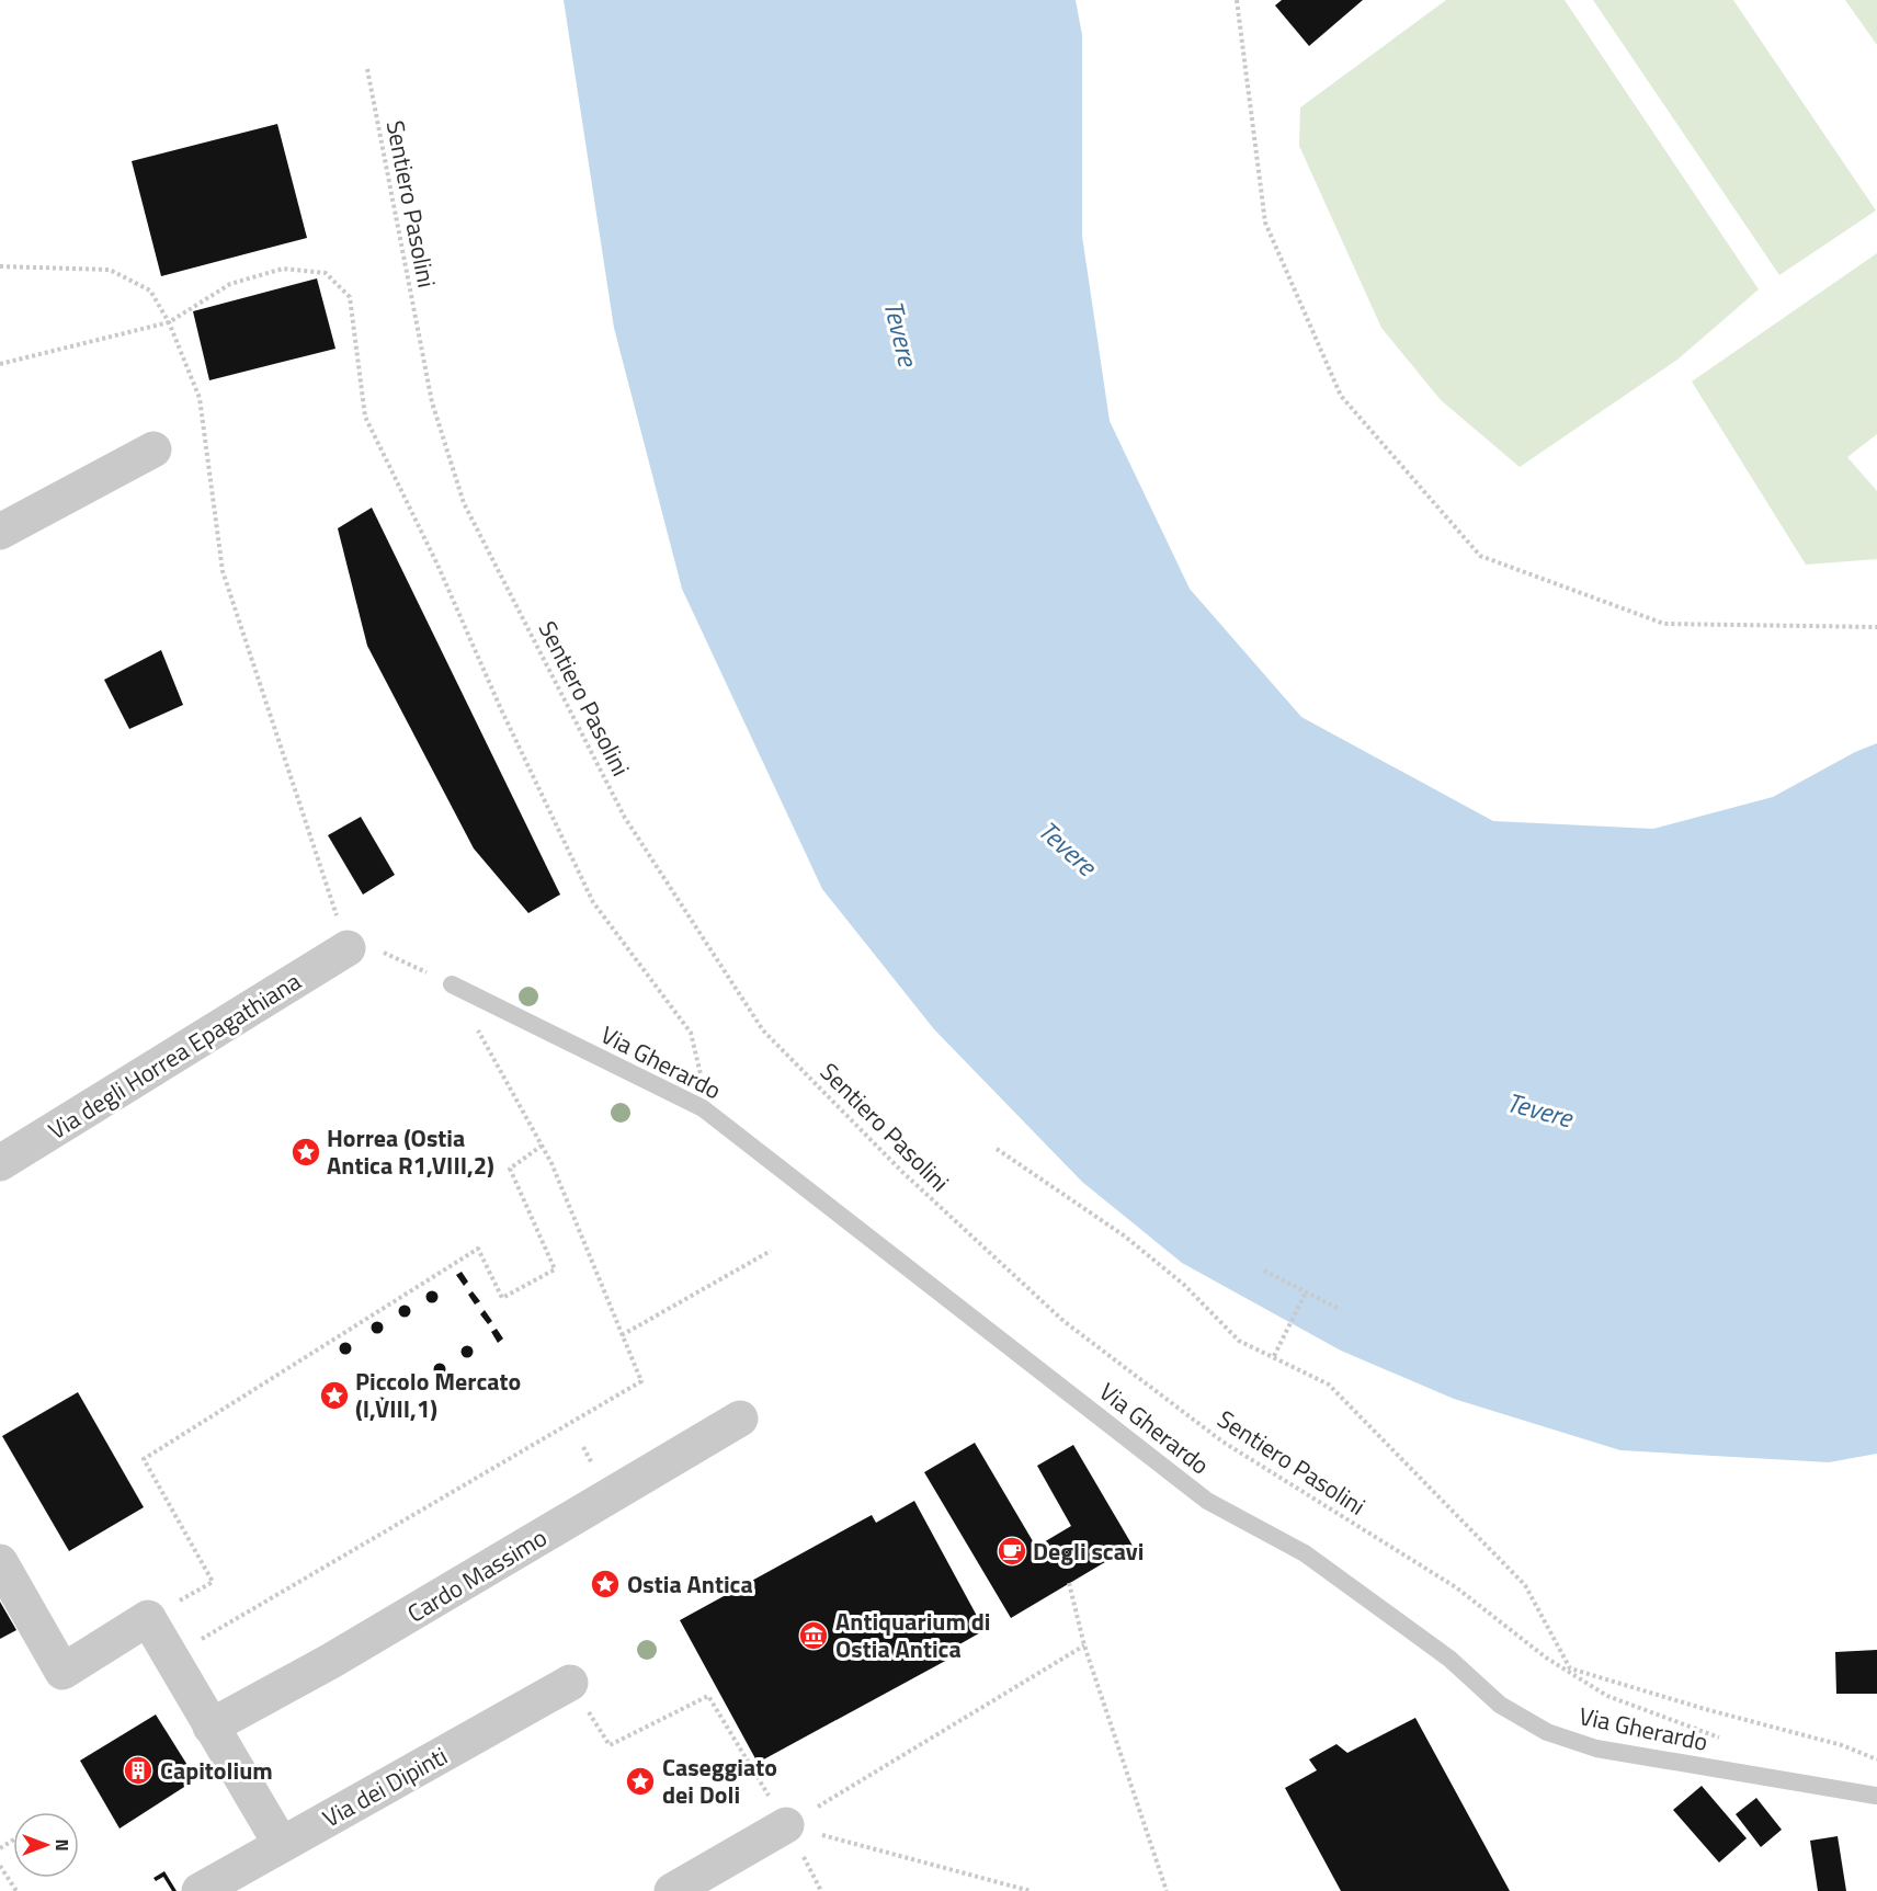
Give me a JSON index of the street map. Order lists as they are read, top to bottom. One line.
{"streets":{"street":["Via degli Horrea Epagathiana","Cardo Massimo","Via dei Dipinti"],"lane":["Via Gherardo"],"path":["Sentiero Pasolini"]},"water":["Tevere"],"places":{"place":["Horrea (Ostia Antica R1,VIII,2)","Piccolo Mercato (I,VIII,1)","Ostia Antica","Caseggiato dei Doli"],"cafe":["Degli scavi"],"museum":["Antiquarium di Ostia Antica"],"building":["Capitolium"]},"north":"right"}
